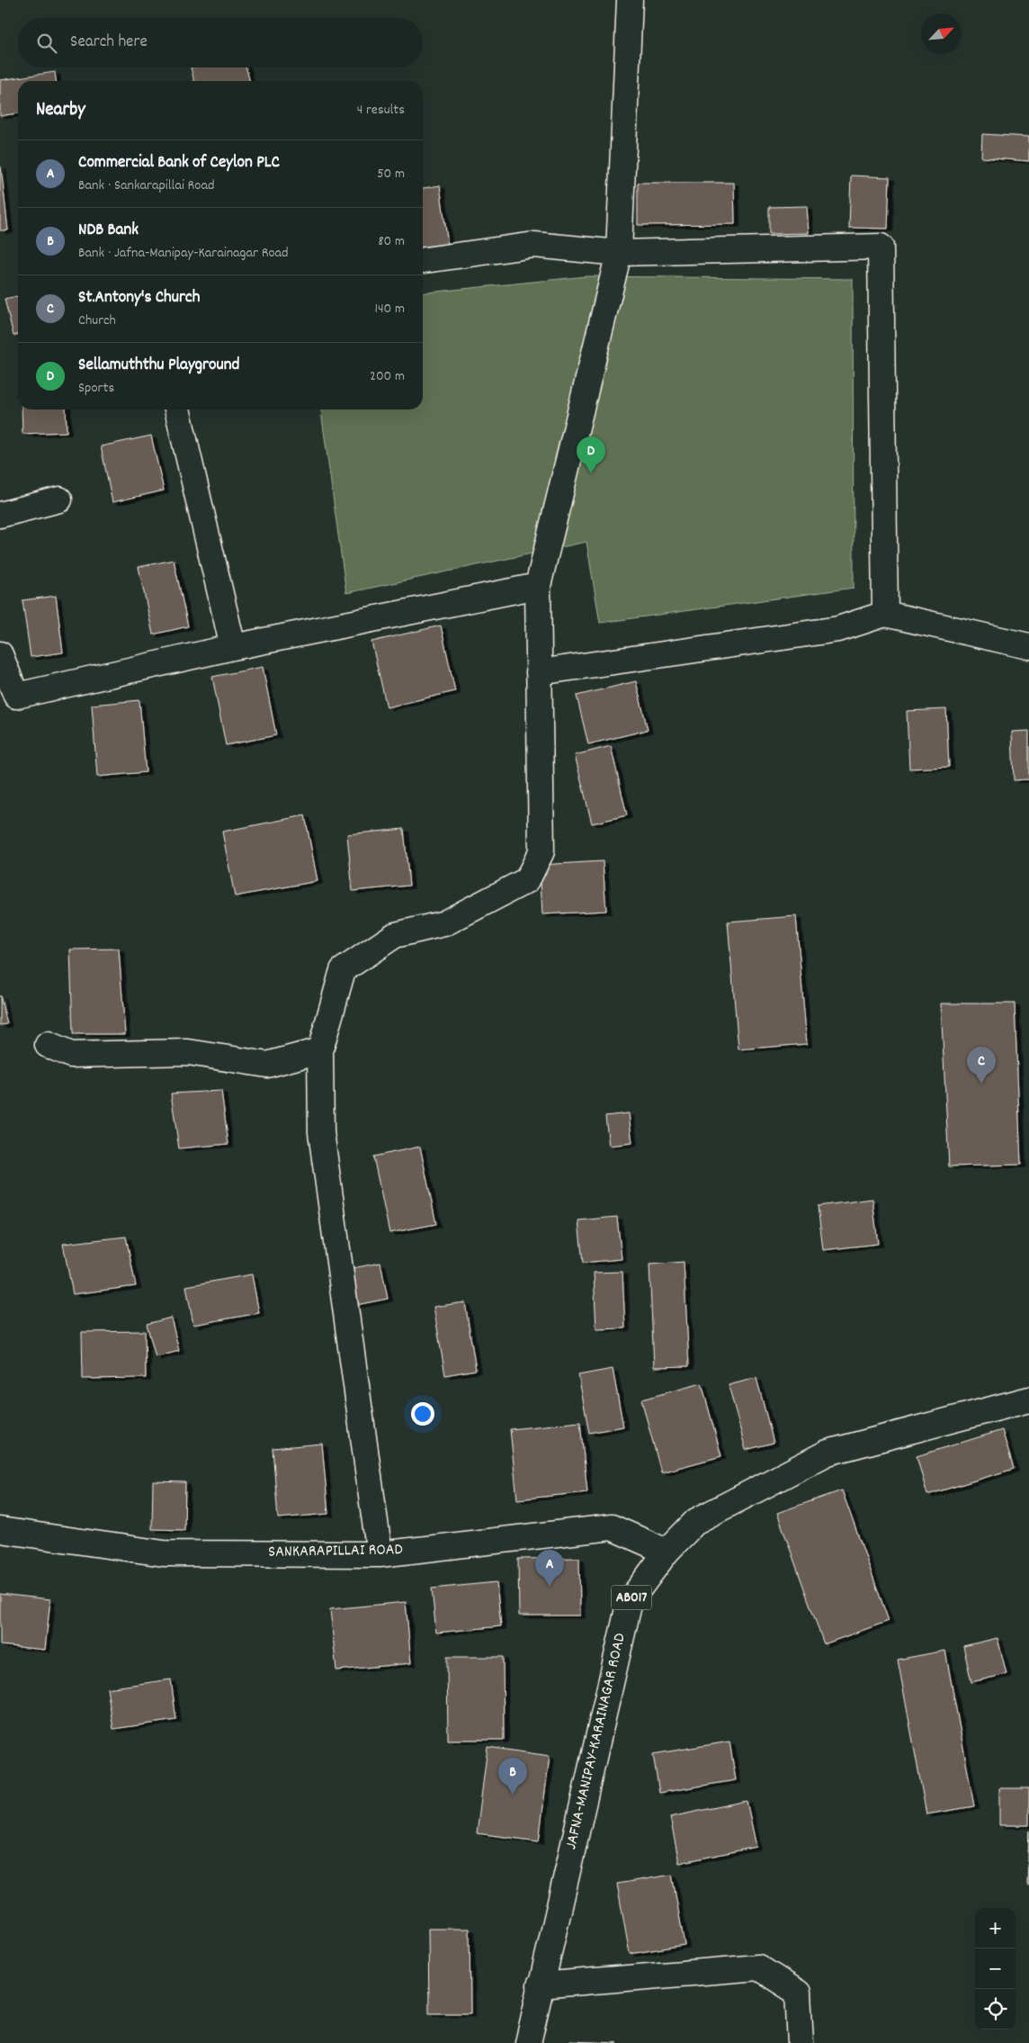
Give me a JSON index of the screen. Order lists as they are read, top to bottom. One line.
{"streets":{"street":["SANKARAPILLAI ROAD","AB017","JAFNA-MANIPAY-KARAINAGAR ROAD"]},"crossings":[["SANKARAPILLAI ROAD","JAFNA-MANIPAY-KARAINAGAR ROAD"]],"north":"top right","page":{"search":"Search here","heading":["Nearby","4 results"],"list":[{"mark":"A","name":"Commercial Bank of Ceylon PLC","note":"Bank · Sankarapillai Road","value":"50 m"},{"mark":"B","name":"NDB Bank","note":"Bank · Jafna-Manipay-Karainagar Road","value":"80 m"},{"mark":"C","name":"St.Antony's Church","note":"Church","value":"140 m"},{"mark":"D","name":"Sellamuththu Playground","note":"Sports","value":"200 m"}],"pins":["D","C","A","B"],"map_buttons":["+","−"]}}
